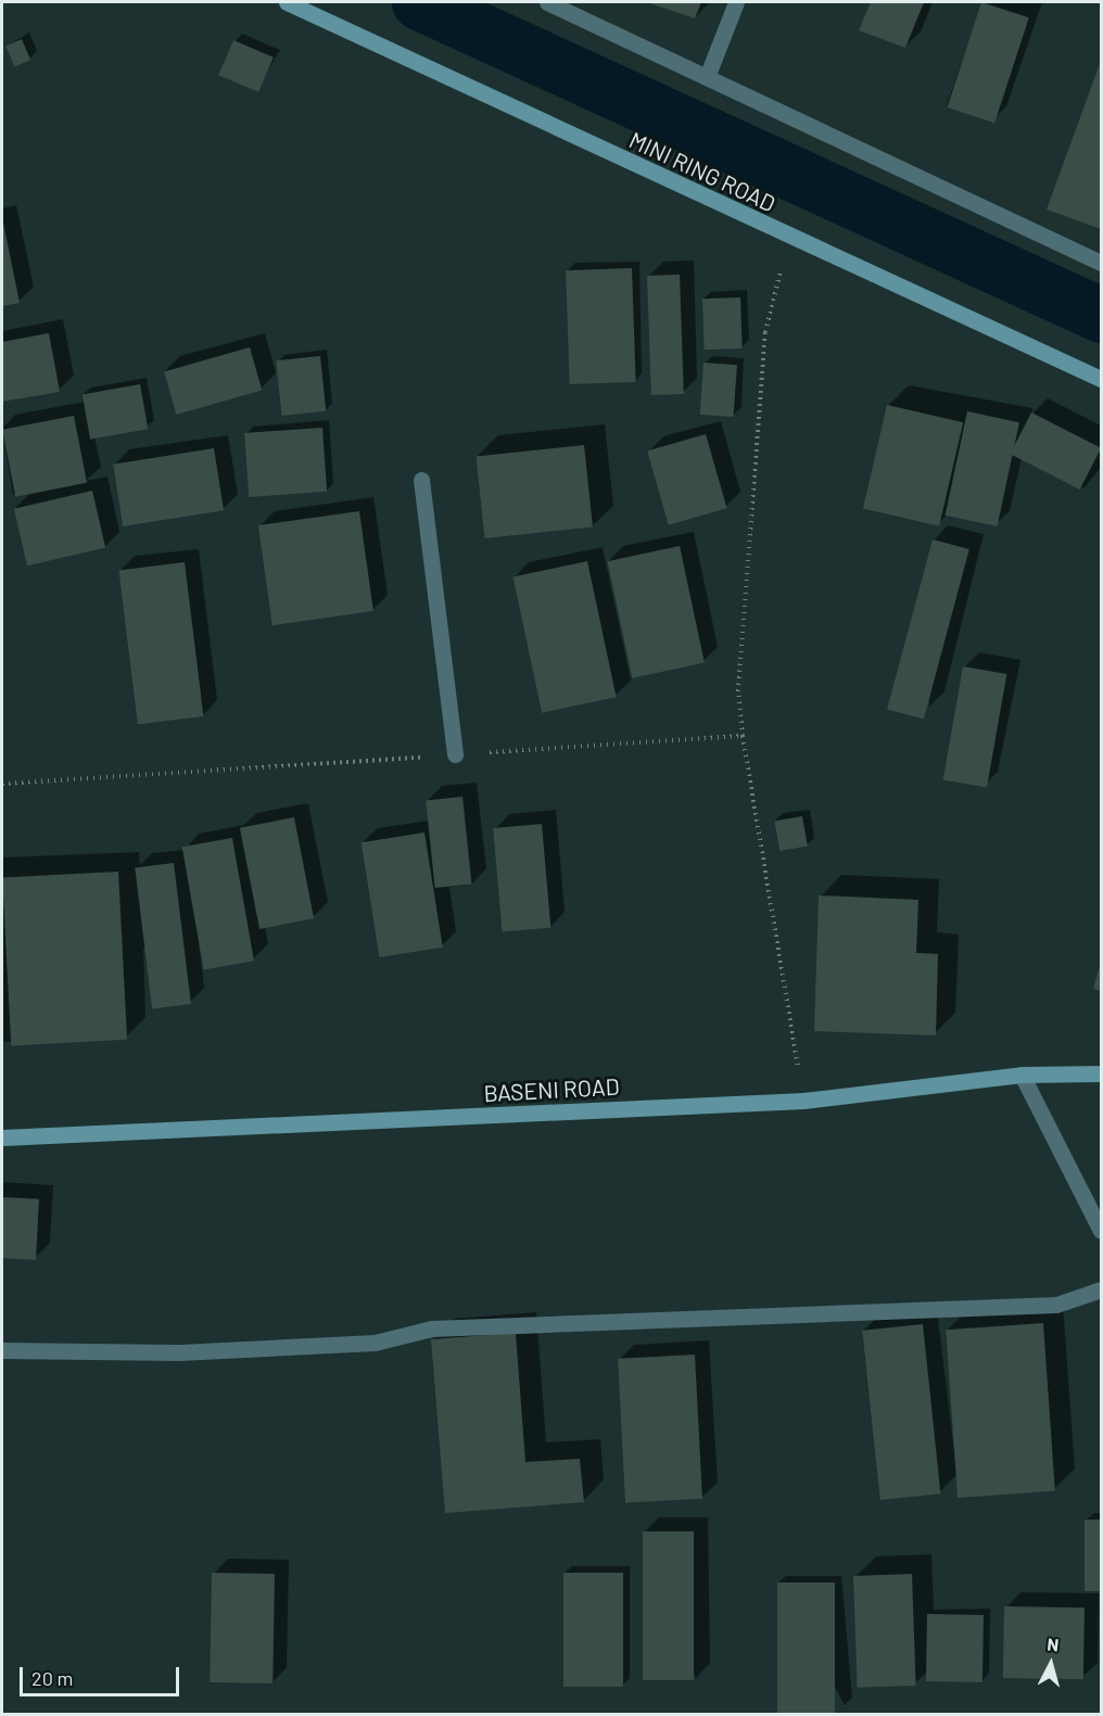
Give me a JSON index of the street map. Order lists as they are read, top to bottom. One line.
{"streets":{"street":["MINI RING ROAD","BASENI ROAD"]},"scale_bar":"20 m","north":"top"}
